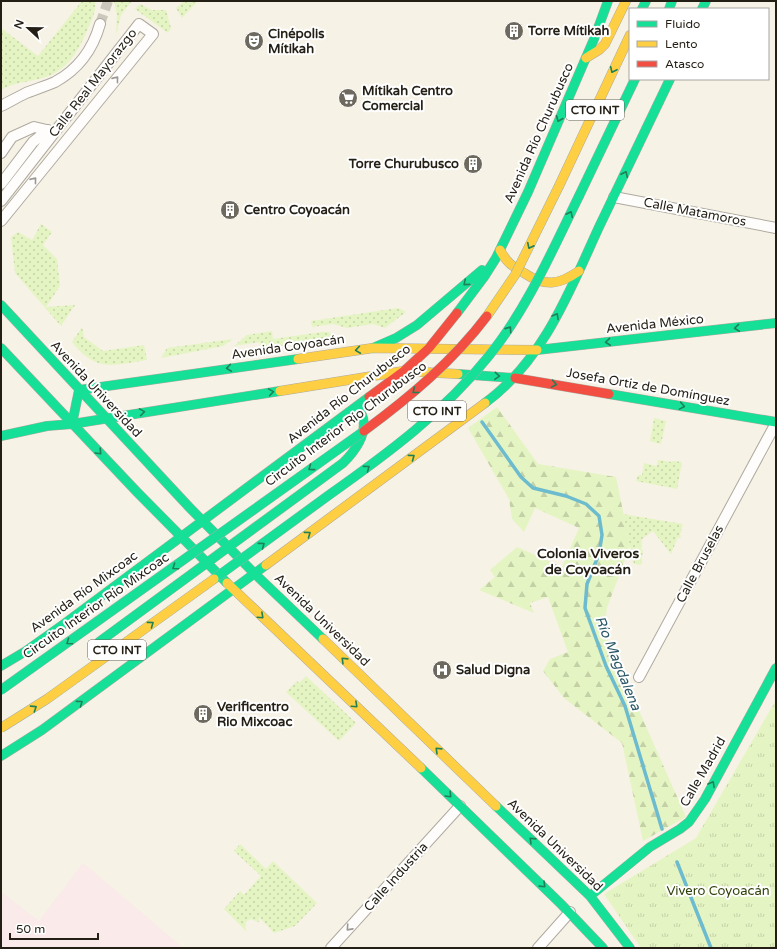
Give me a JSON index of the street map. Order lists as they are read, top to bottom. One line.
{"streets":{"main road":["CTO INT","Avenida Río Churubusco","Avenida México","Avenida Coyoacán","Josefa Ortiz de Domínguez","Avenida Universidad","Circuito Interior Río Churubusco","Avenida Río Mixcoac","Circuito Interior Río Mixcoac","Calle Madrid"],"street":["Calle Real Mayorazgo","Calle Matamoros","Calle Bruselas","Calle Industria"]},"crossings":[["CTO INT","Calle Matamoros"],["CTO INT","Avenida México"],["CTO INT","Avenida Coyoacán"],["CTO INT","Josefa Ortiz de Domínguez"],["CTO INT","Avenida Universidad"],["Avenida Río Churubusco","Avenida Coyoacán"],["Avenida Río Churubusco","Avenida Universidad"],["Avenida Río Churubusco","Avenida Río Mixcoac"],["Avenida México","Avenida Coyoacán"],["Avenida Coyoacán","Avenida Universidad"],["Josefa Ortiz de Domínguez","Calle Bruselas"],["Avenida Universidad","Calle Madrid"],["Circuito Interior Río Churubusco","Circuito Interior Río Mixcoac"]],"one_way":["Avenida México","Josefa Ortiz de Domínguez","Calle Madrid","Calle Industria"],"districts":["Colonia Viveros de Coyoacán"],"water":["Río Magdalena"],"parks":["Vivero Coyoacán"],"places":{"building":["Torre Mítikah","Torre Churubusco","Centro Coyoacán","Verificentro Rio Mixcoac"],"theatre":["Cinépolis Mítikah"],"supermarket":["Mítikah Centro Comercial"],"hospital":["Salud Digna"]},"legend":["Fluido","Lento","Atasco"],"scale_bar":"50 m","north":"left"}
